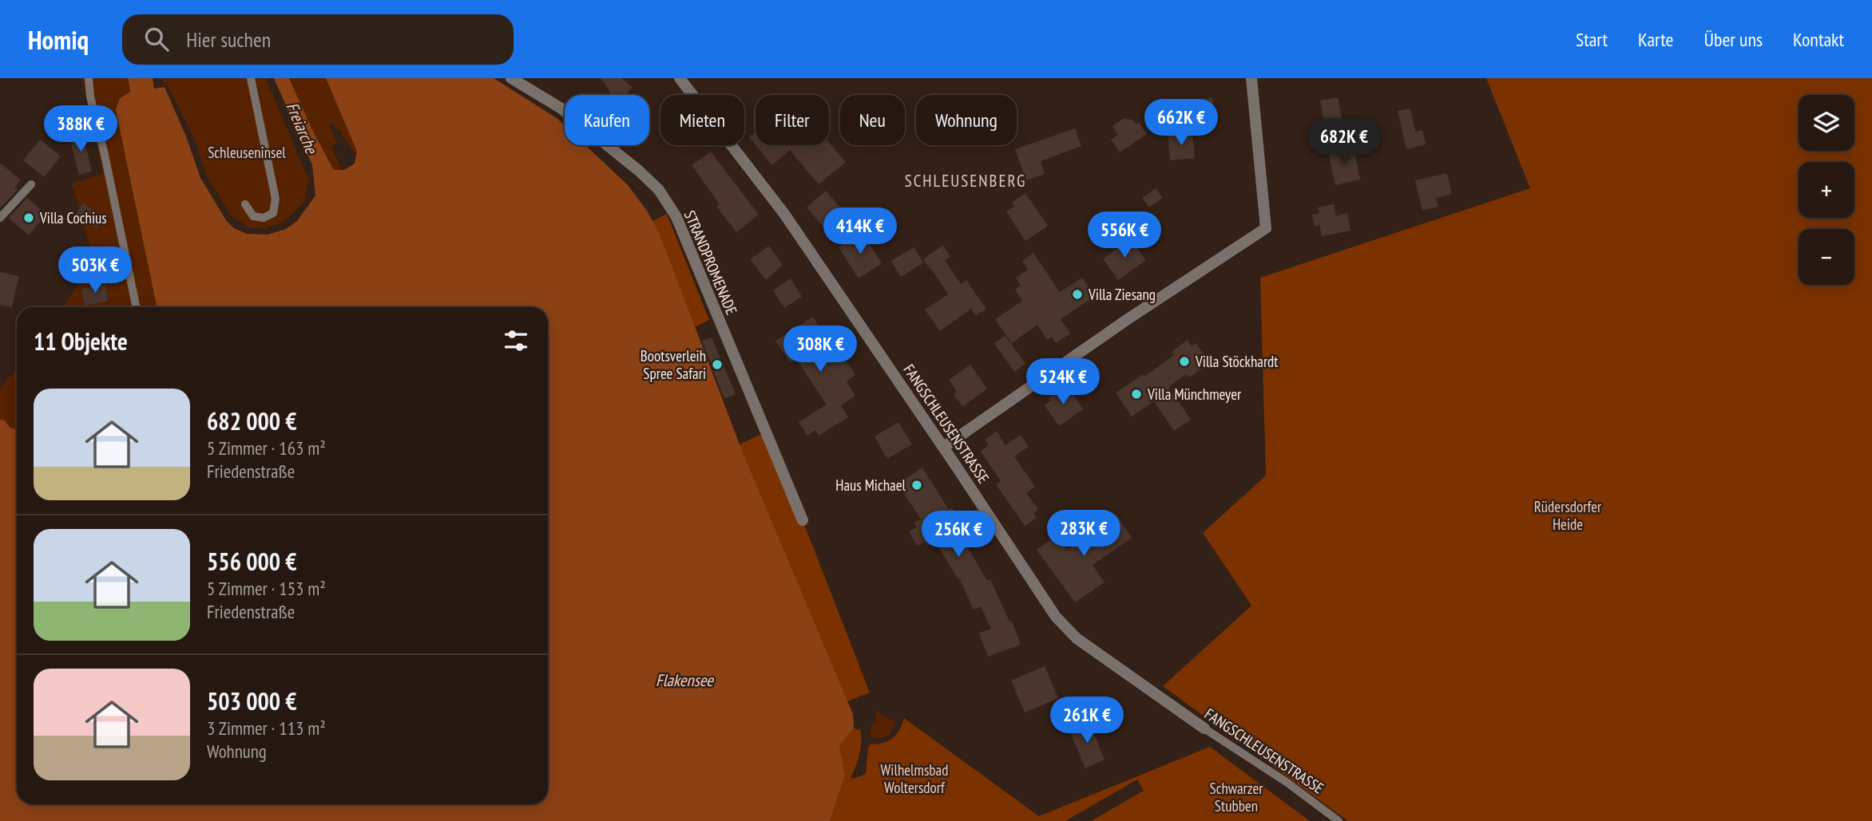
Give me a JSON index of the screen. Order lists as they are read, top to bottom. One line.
{"streets":{"street":["STRANDPROMENADE","FANGSCHLEUSENSTRASSE"]},"districts":["SCHLEUSENBERG"],"water":["Freiarche","Flakensee"],"parks":["Schleuseninsel","Rüdersdorfer Heide","Wilhelmsbad Woltersdorf","Schwarzer Stubben"],"places":["Villa Cochius","Villa Ziesang","Villa Stöckhardt","Bootsverleih Spree Safari","Villa Münchmeyer","Haus Michael"],"page":{"header":"Homiq","search":"Hier suchen","nav":["Start","Karte","Über uns","Kontakt"],"map_buttons":["+","−"],"chip":["Kaufen","Mieten","Filter","Neu","Wohnung"],"price":["662K €","388K €","682K €","414K €","556K €","503K €","308K €","524K €","283K €","256K €","261K €"],"heading":"11 Objekte","list":[{"name":"682 000 €","note":"5 Zimmer · 163 m² · Friedenstraße"},{"name":"556 000 €","note":"5 Zimmer · 153 m² · Friedenstraße"},{"name":"503 000 €","note":"3 Zimmer · 113 m² · Wohnung"}]}}
